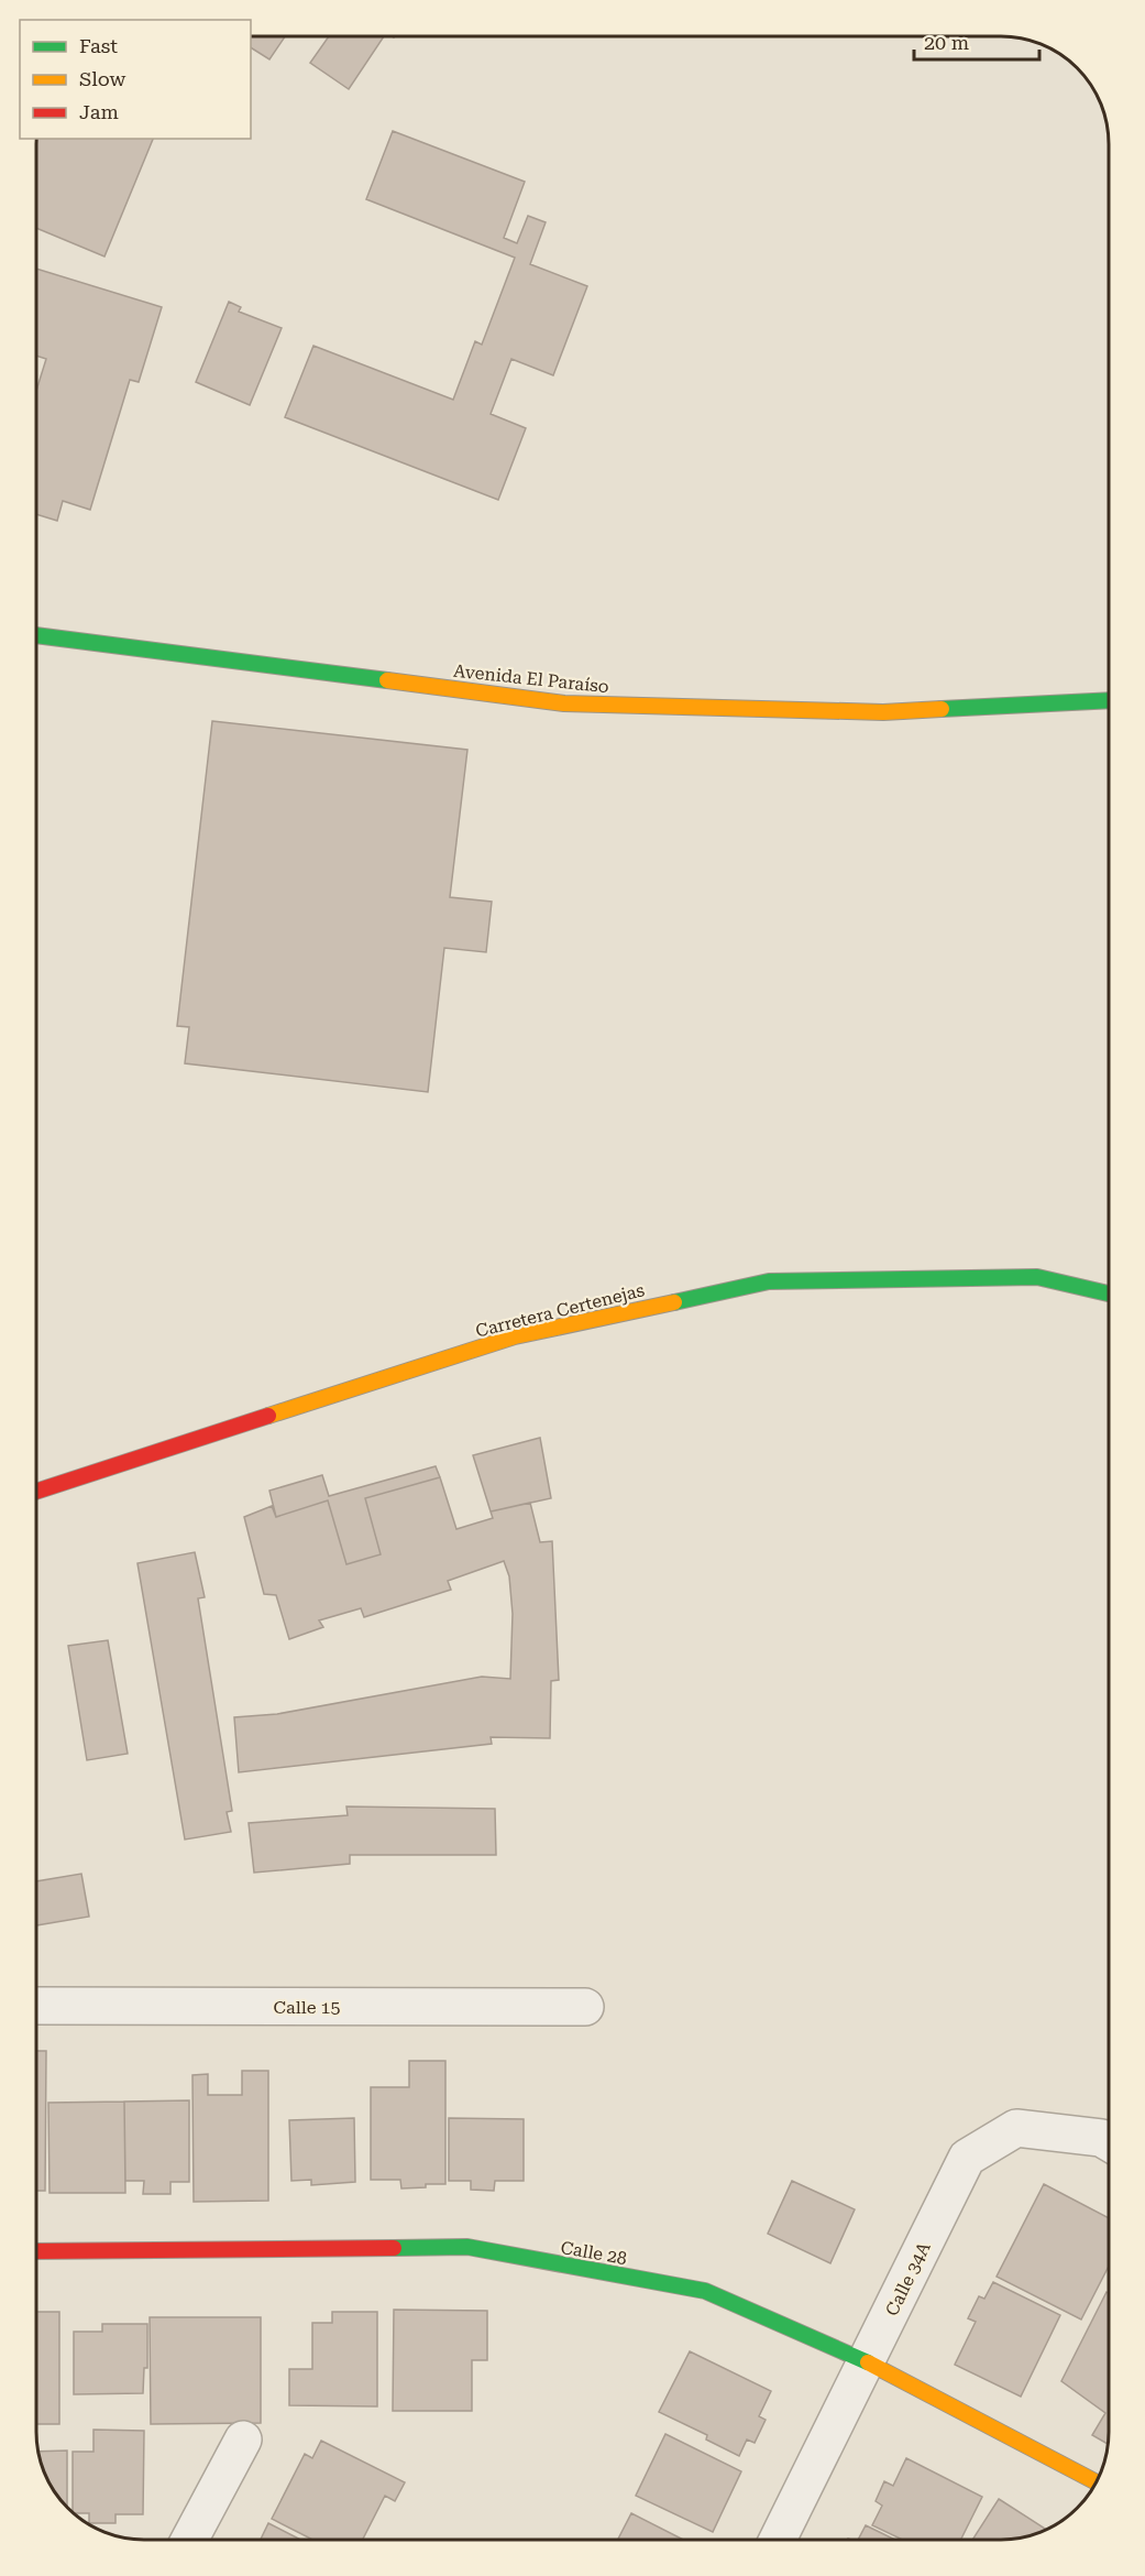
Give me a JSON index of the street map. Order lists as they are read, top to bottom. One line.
{"streets":{"street":["Avenida El Paraíso","Carretera Certenejas","Calle 15","Calle 28","Calle 34A"]},"crossings":[["Calle 28","Calle 34A"]],"legend":["Fast","Slow","Jam"],"scale_bar":"20 m"}
